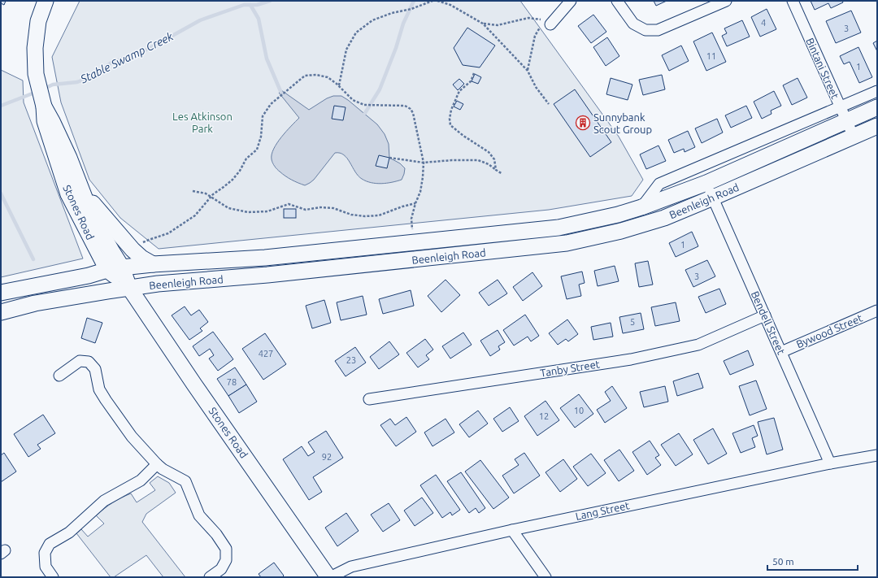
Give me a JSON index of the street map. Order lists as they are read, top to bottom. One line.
{"streets":{"main road":["Beenleigh Road","Stones Road"],"street":["Bintani Street","Bendell Street","Bywood Street","Tanby Street","Lang Street"]},"crossings":[["Bintani Street","Beenleigh Road"],["Beenleigh Road","Stones Road"],["Beenleigh Road","Bendell Street"],["Stones Road","Lang Street"],["Bendell Street","Bywood Street"],["Bendell Street","Tanby Street"],["Bendell Street","Lang Street"]],"water":["Stable Swamp Creek"],"parks":["Les Atkinson Park"],"places":{"building":["Sunnybank Scout Group"]},"house_numbers":["4","3","11","1","1","3","5","427","23","78","10","12","92"],"scale_bar":"50 m"}
